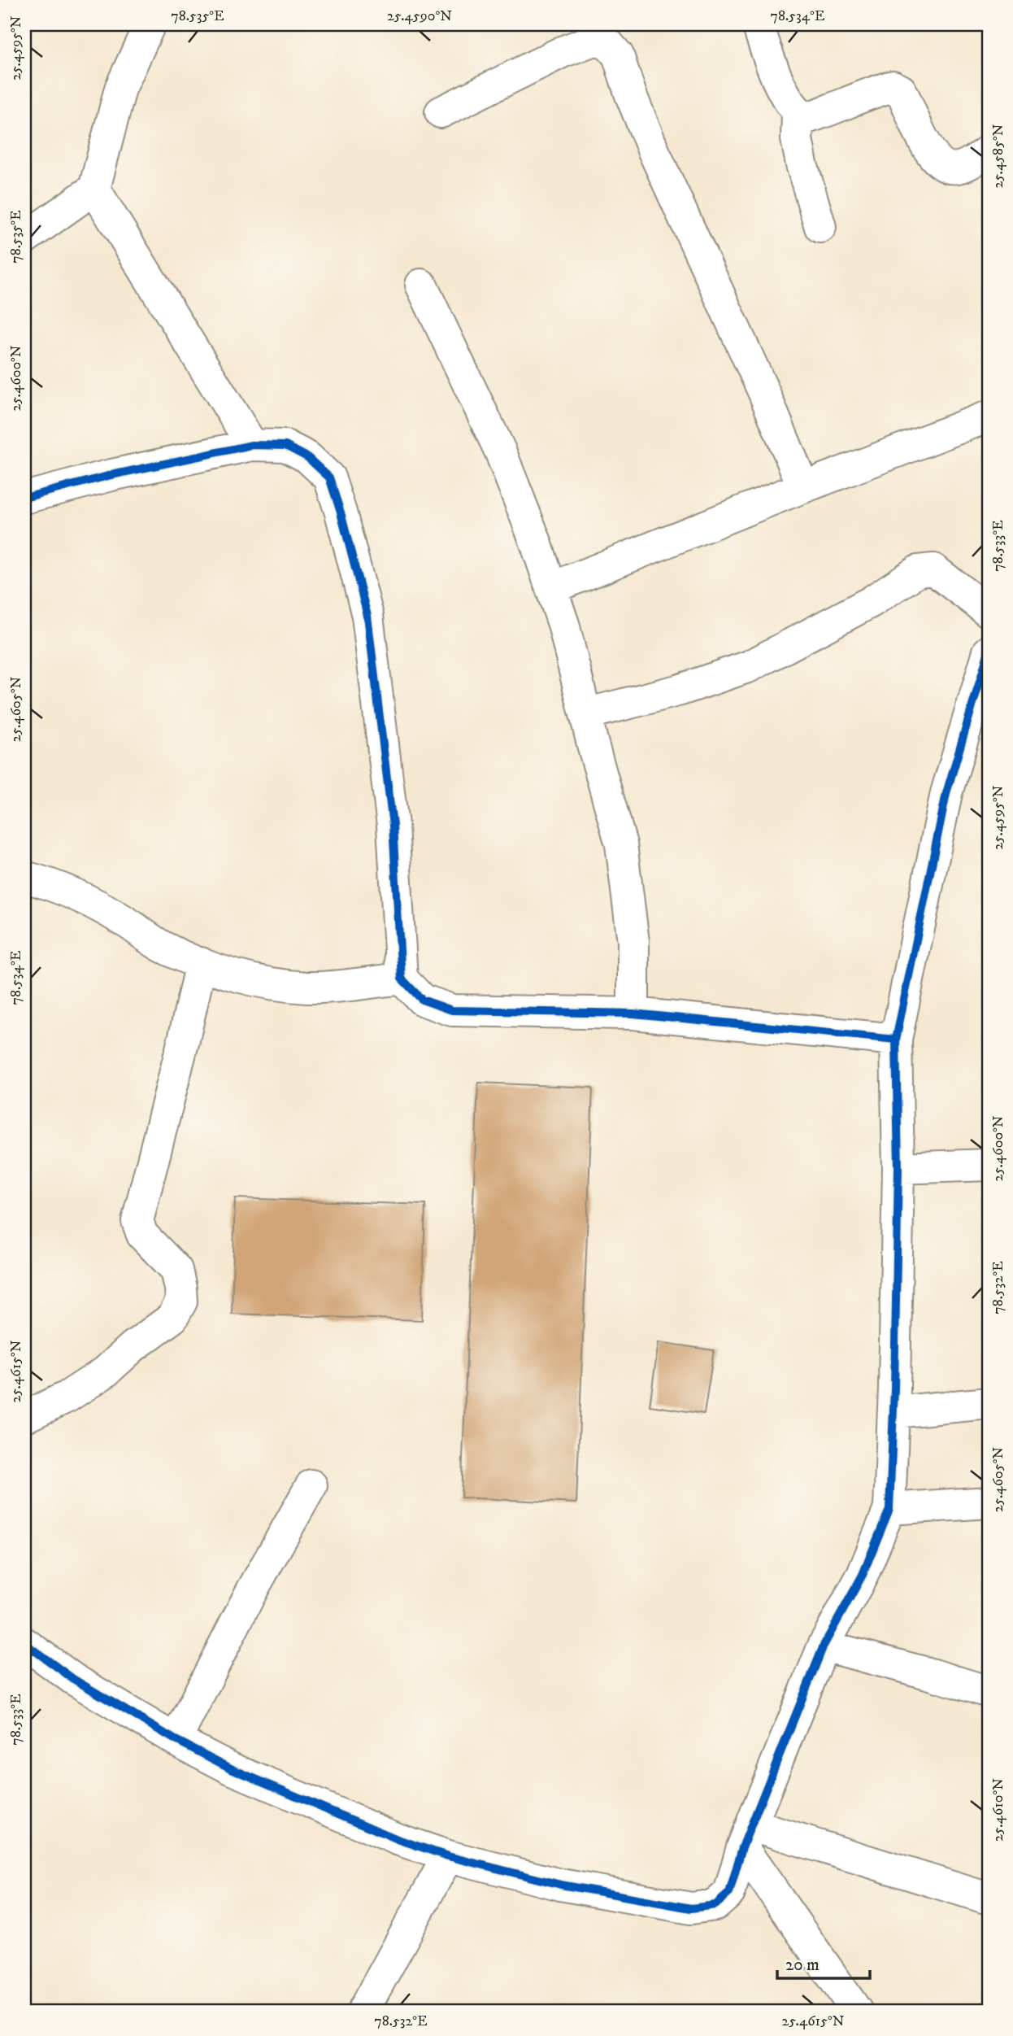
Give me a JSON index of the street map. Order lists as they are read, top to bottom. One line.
{"scale_bar":"20 m","coordinates":["78.535°E","25.4590°N","78.534°E","25.4595°N","25.4585°N","25.4600°N","78.533°E","25.4605°N","78.532°E","25.4615°N","25.4610°N"]}
